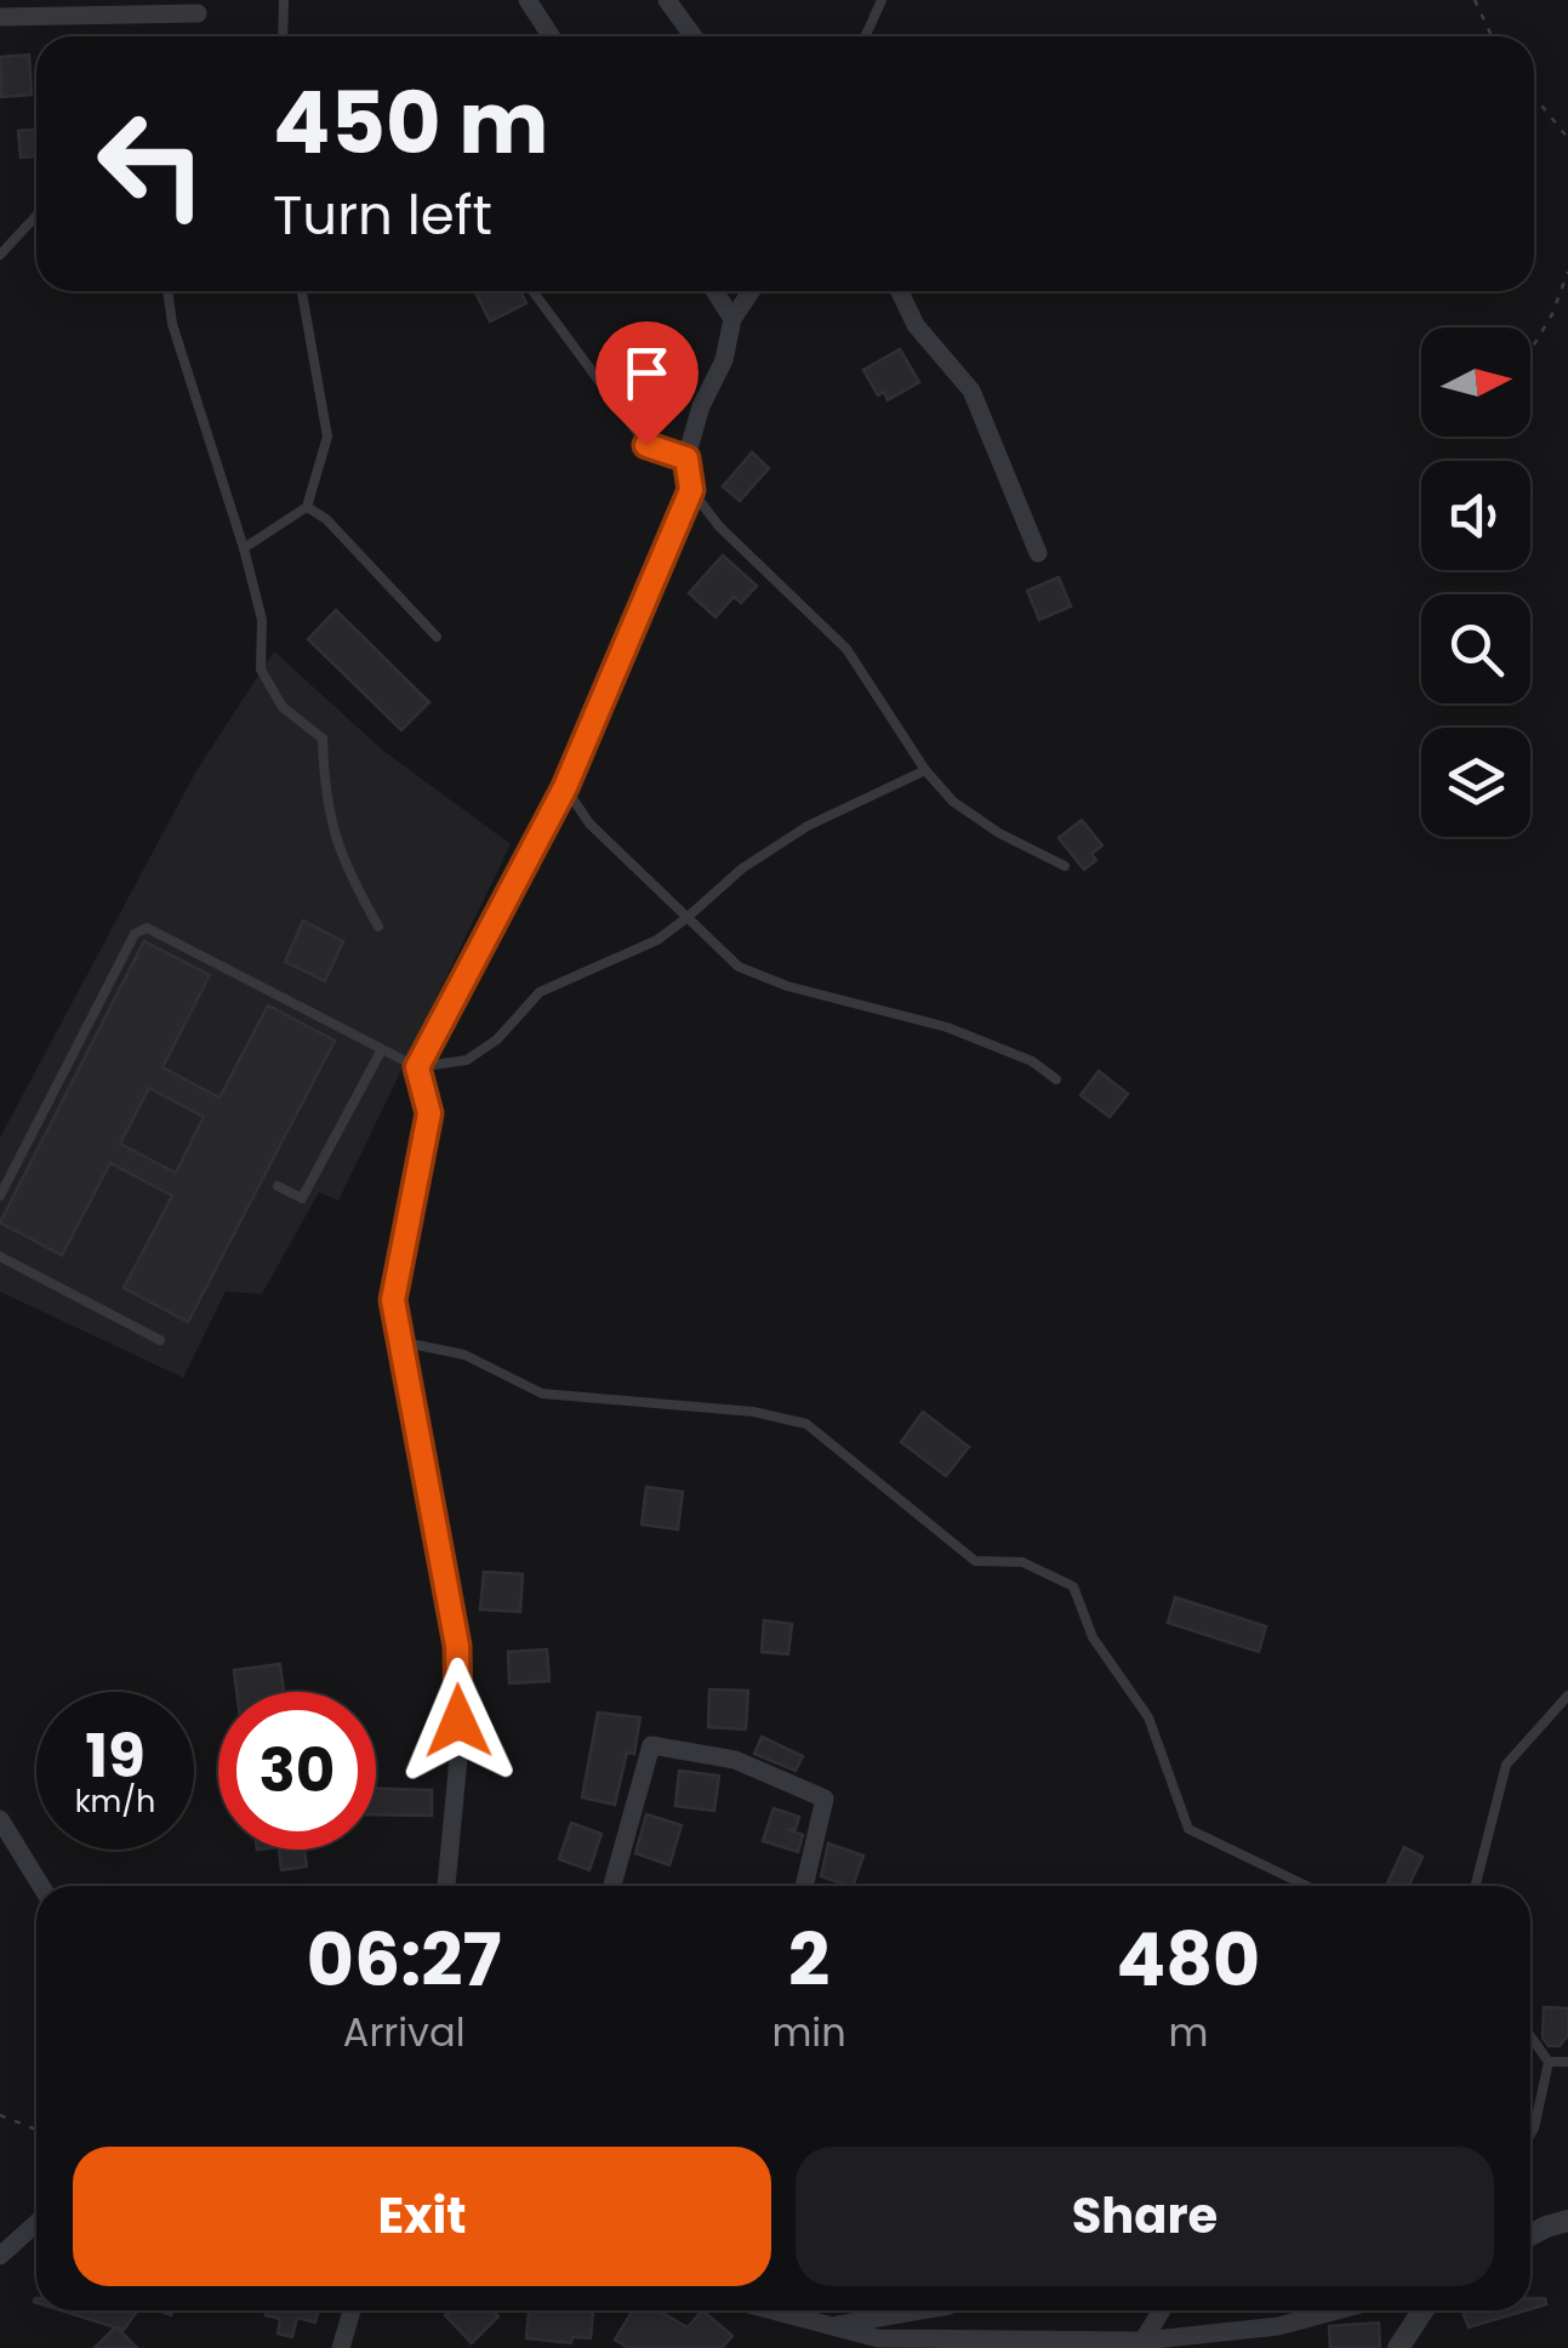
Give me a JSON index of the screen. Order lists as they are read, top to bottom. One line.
{"north":"right","page":{"turn":["450 m","Turn left"],"speed":"19 km/h","limit":"30","eta":["06:27","Arrival","2","min","480","m"],"buttons":["Exit","Share"]}}
